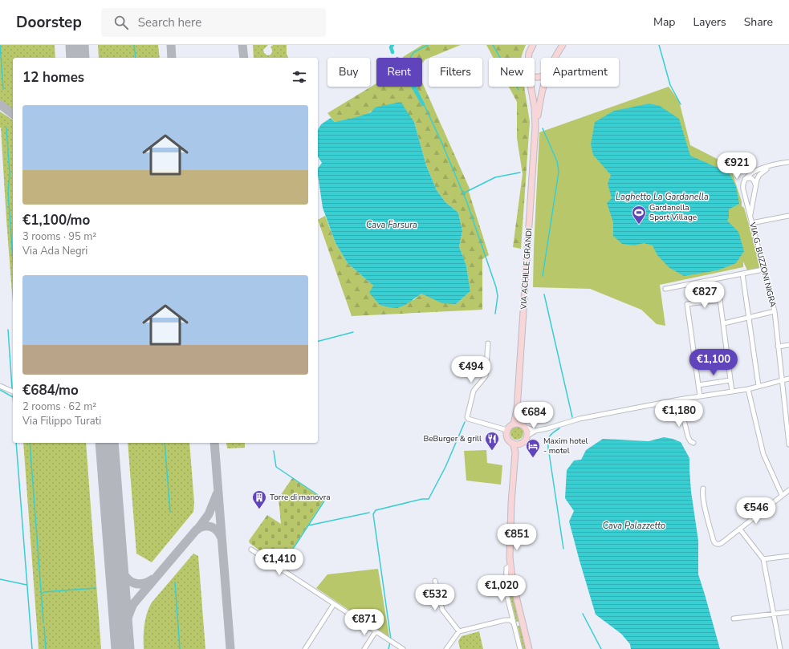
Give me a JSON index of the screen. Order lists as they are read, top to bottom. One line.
{"streets":{"main road":["VIA ACHILLE GRANDI"],"street":["VIA G. BUZZONI NIGRA"]},"water":["Laghetto La Gardanella","Cava Farsura","Cava Palazzetto"],"places":{"sports":["Gardanella Sport Village"],"restaurant":["BeBurger & grill"],"hotel":["Maxim hotel - motel"],"building":["Torre di manovra"]},"page":{"header":"Doorstep","search":"Search here","nav":["Map","Layers","Share"],"chip":["Buy","Rent","Filters","New","Apartment"],"heading":"12 homes","list":[{"name":"€1,100/mo","note":"3 rooms · 95 m² · Via Ada Negri"},{"name":"€684/mo","note":"2 rooms · 62 m² · Via Filippo Turati"}],"price":["€921","€827","€1,100","€494","€1,180","€684","€546","€851","€1,410","€1,020","€532","€871"]}}
